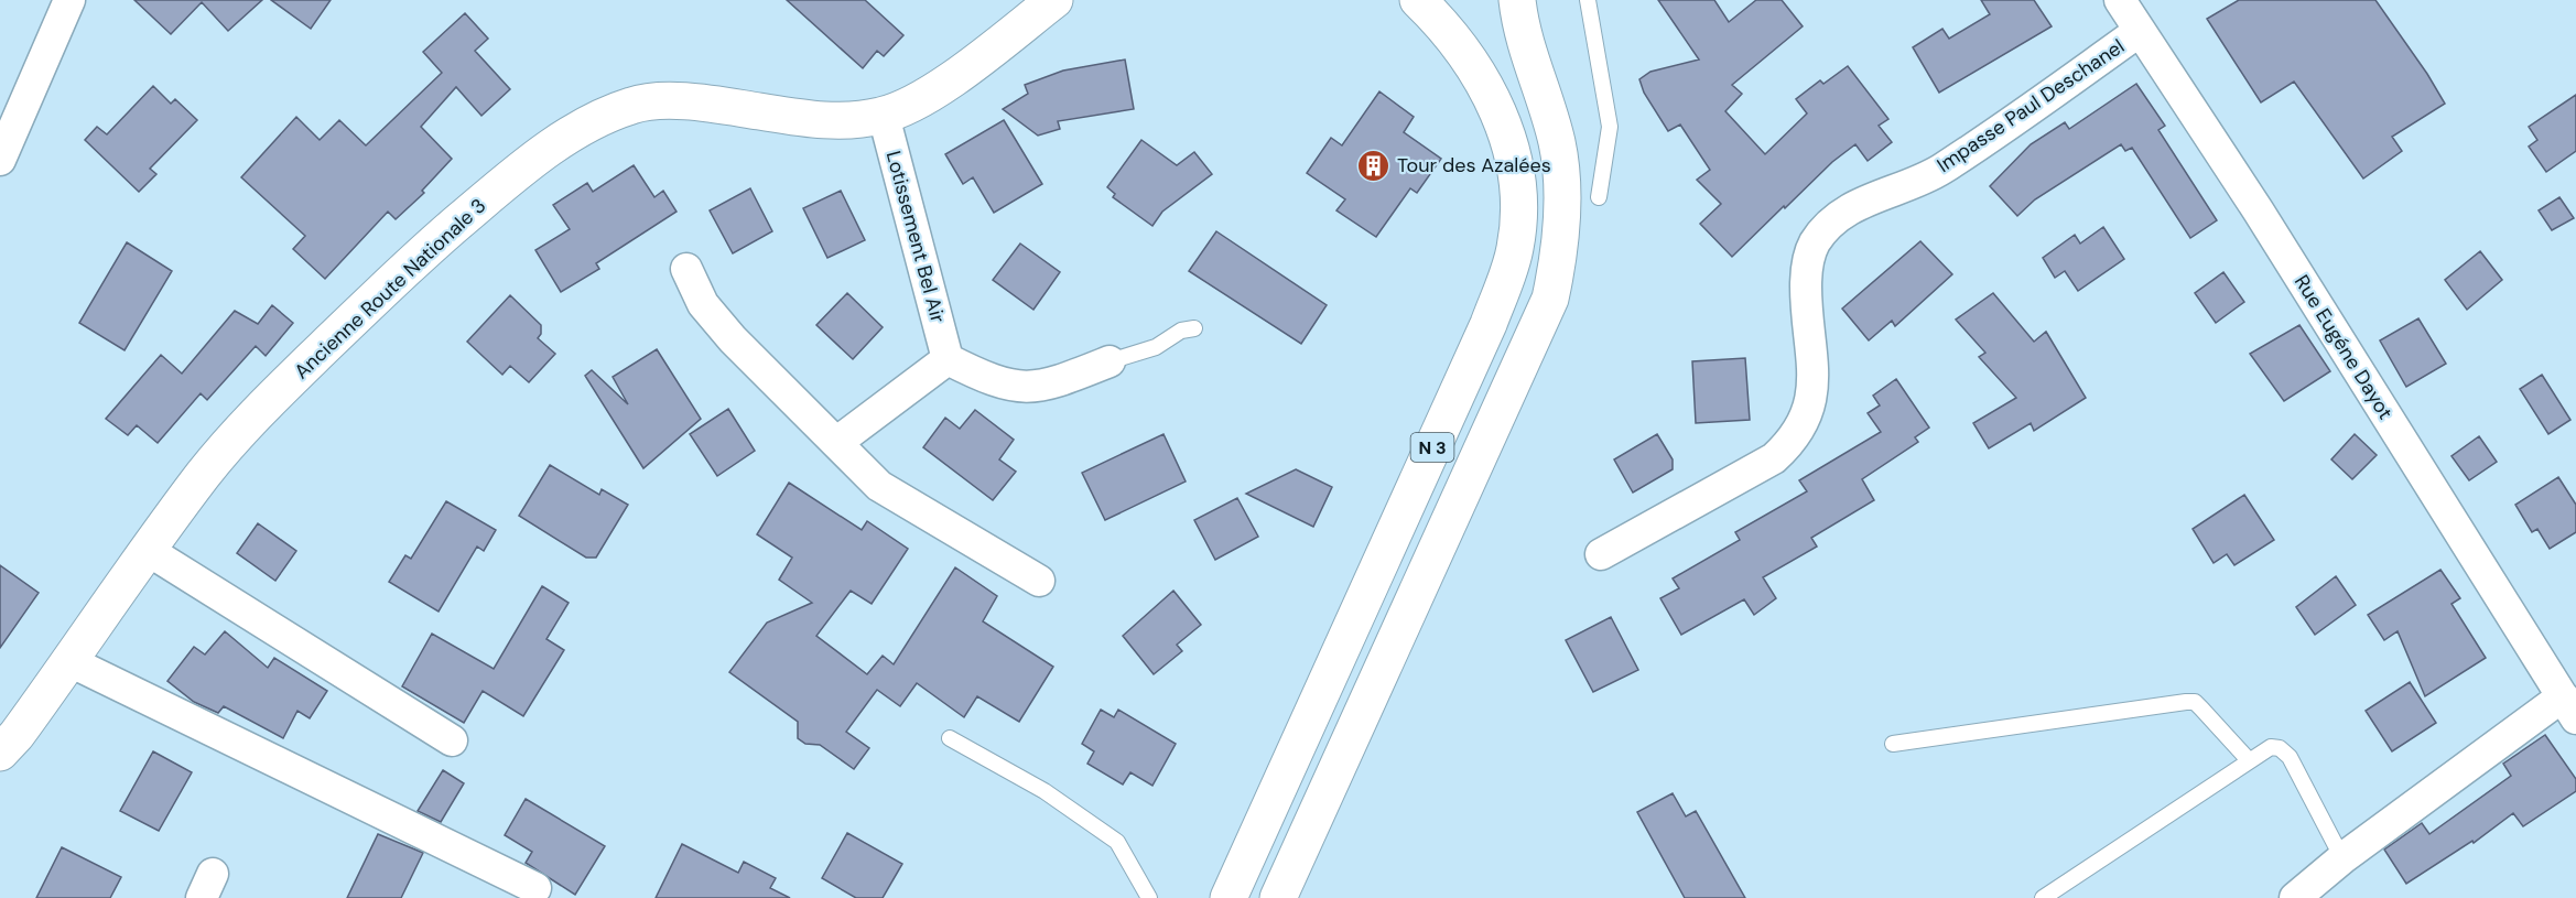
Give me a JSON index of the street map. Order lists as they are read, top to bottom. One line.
{"streets":{"main road":["Ancienne Route Nationale 3","N 3"],"street":["Impasse Paul Deschanel","Lotissement Bel Air","Rue Eugéne Dayot"]},"crossings":[["Impasse Paul Deschanel","Rue Eugéne Dayot"],["Lotissement Bel Air","Ancienne Route Nationale 3"]],"places":{"building":["Tour des Azalées"]}}
